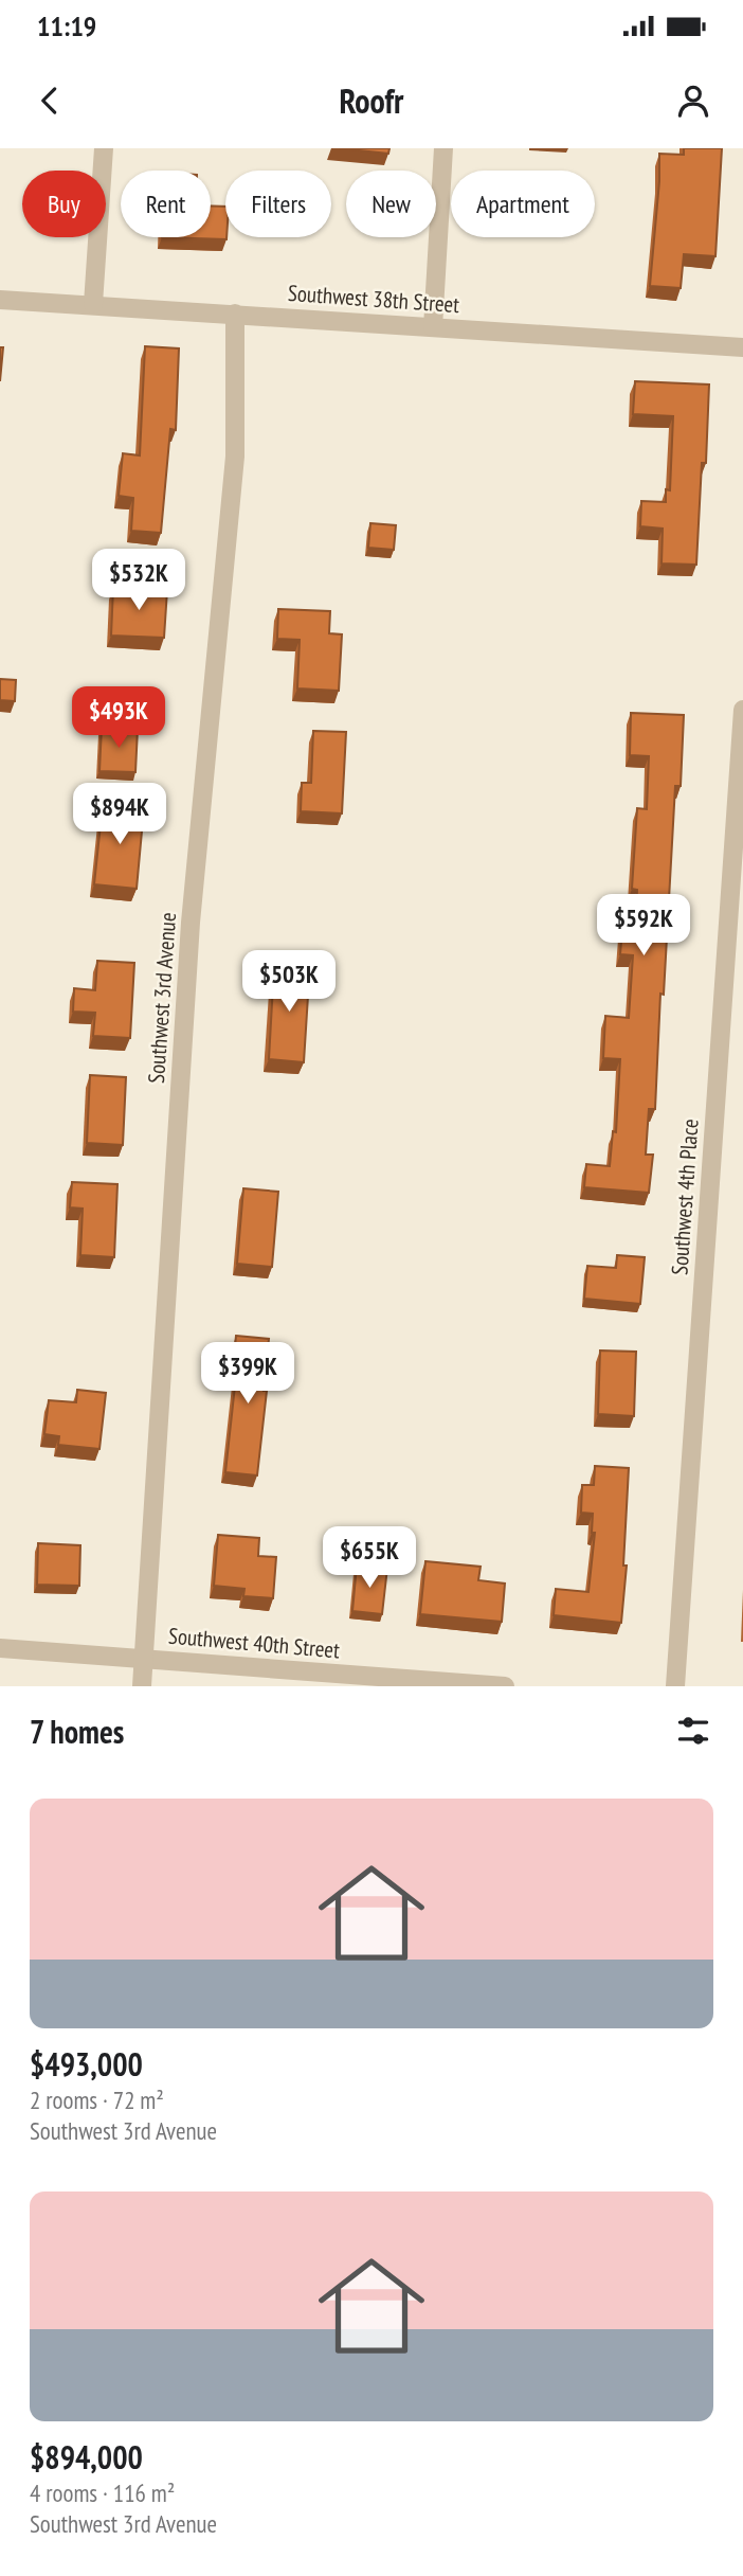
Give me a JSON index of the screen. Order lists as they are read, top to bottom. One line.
{"streets":{"street":["Southwest 38th Street","Southwest 3rd Avenue","Southwest 4th Place","Southwest 40th Street"]},"crossings":[["Southwest 38th Street","Southwest 3rd Avenue"],["Southwest 3rd Avenue","Southwest 40th Street"]],"page":{"status":"11:19","header":"Roofr","chip":["Buy","Rent","Filters","New","Apartment"],"price":["$532K","$493K","$894K","$592K","$503K","$399K","$655K"],"heading":"7 homes","list":[{"name":"$493,000","note":"2 rooms · 72 m² · Southwest 3rd Avenue"},{"name":"$894,000","note":"4 rooms · 116 m² · Southwest 3rd Avenue"}]}}
